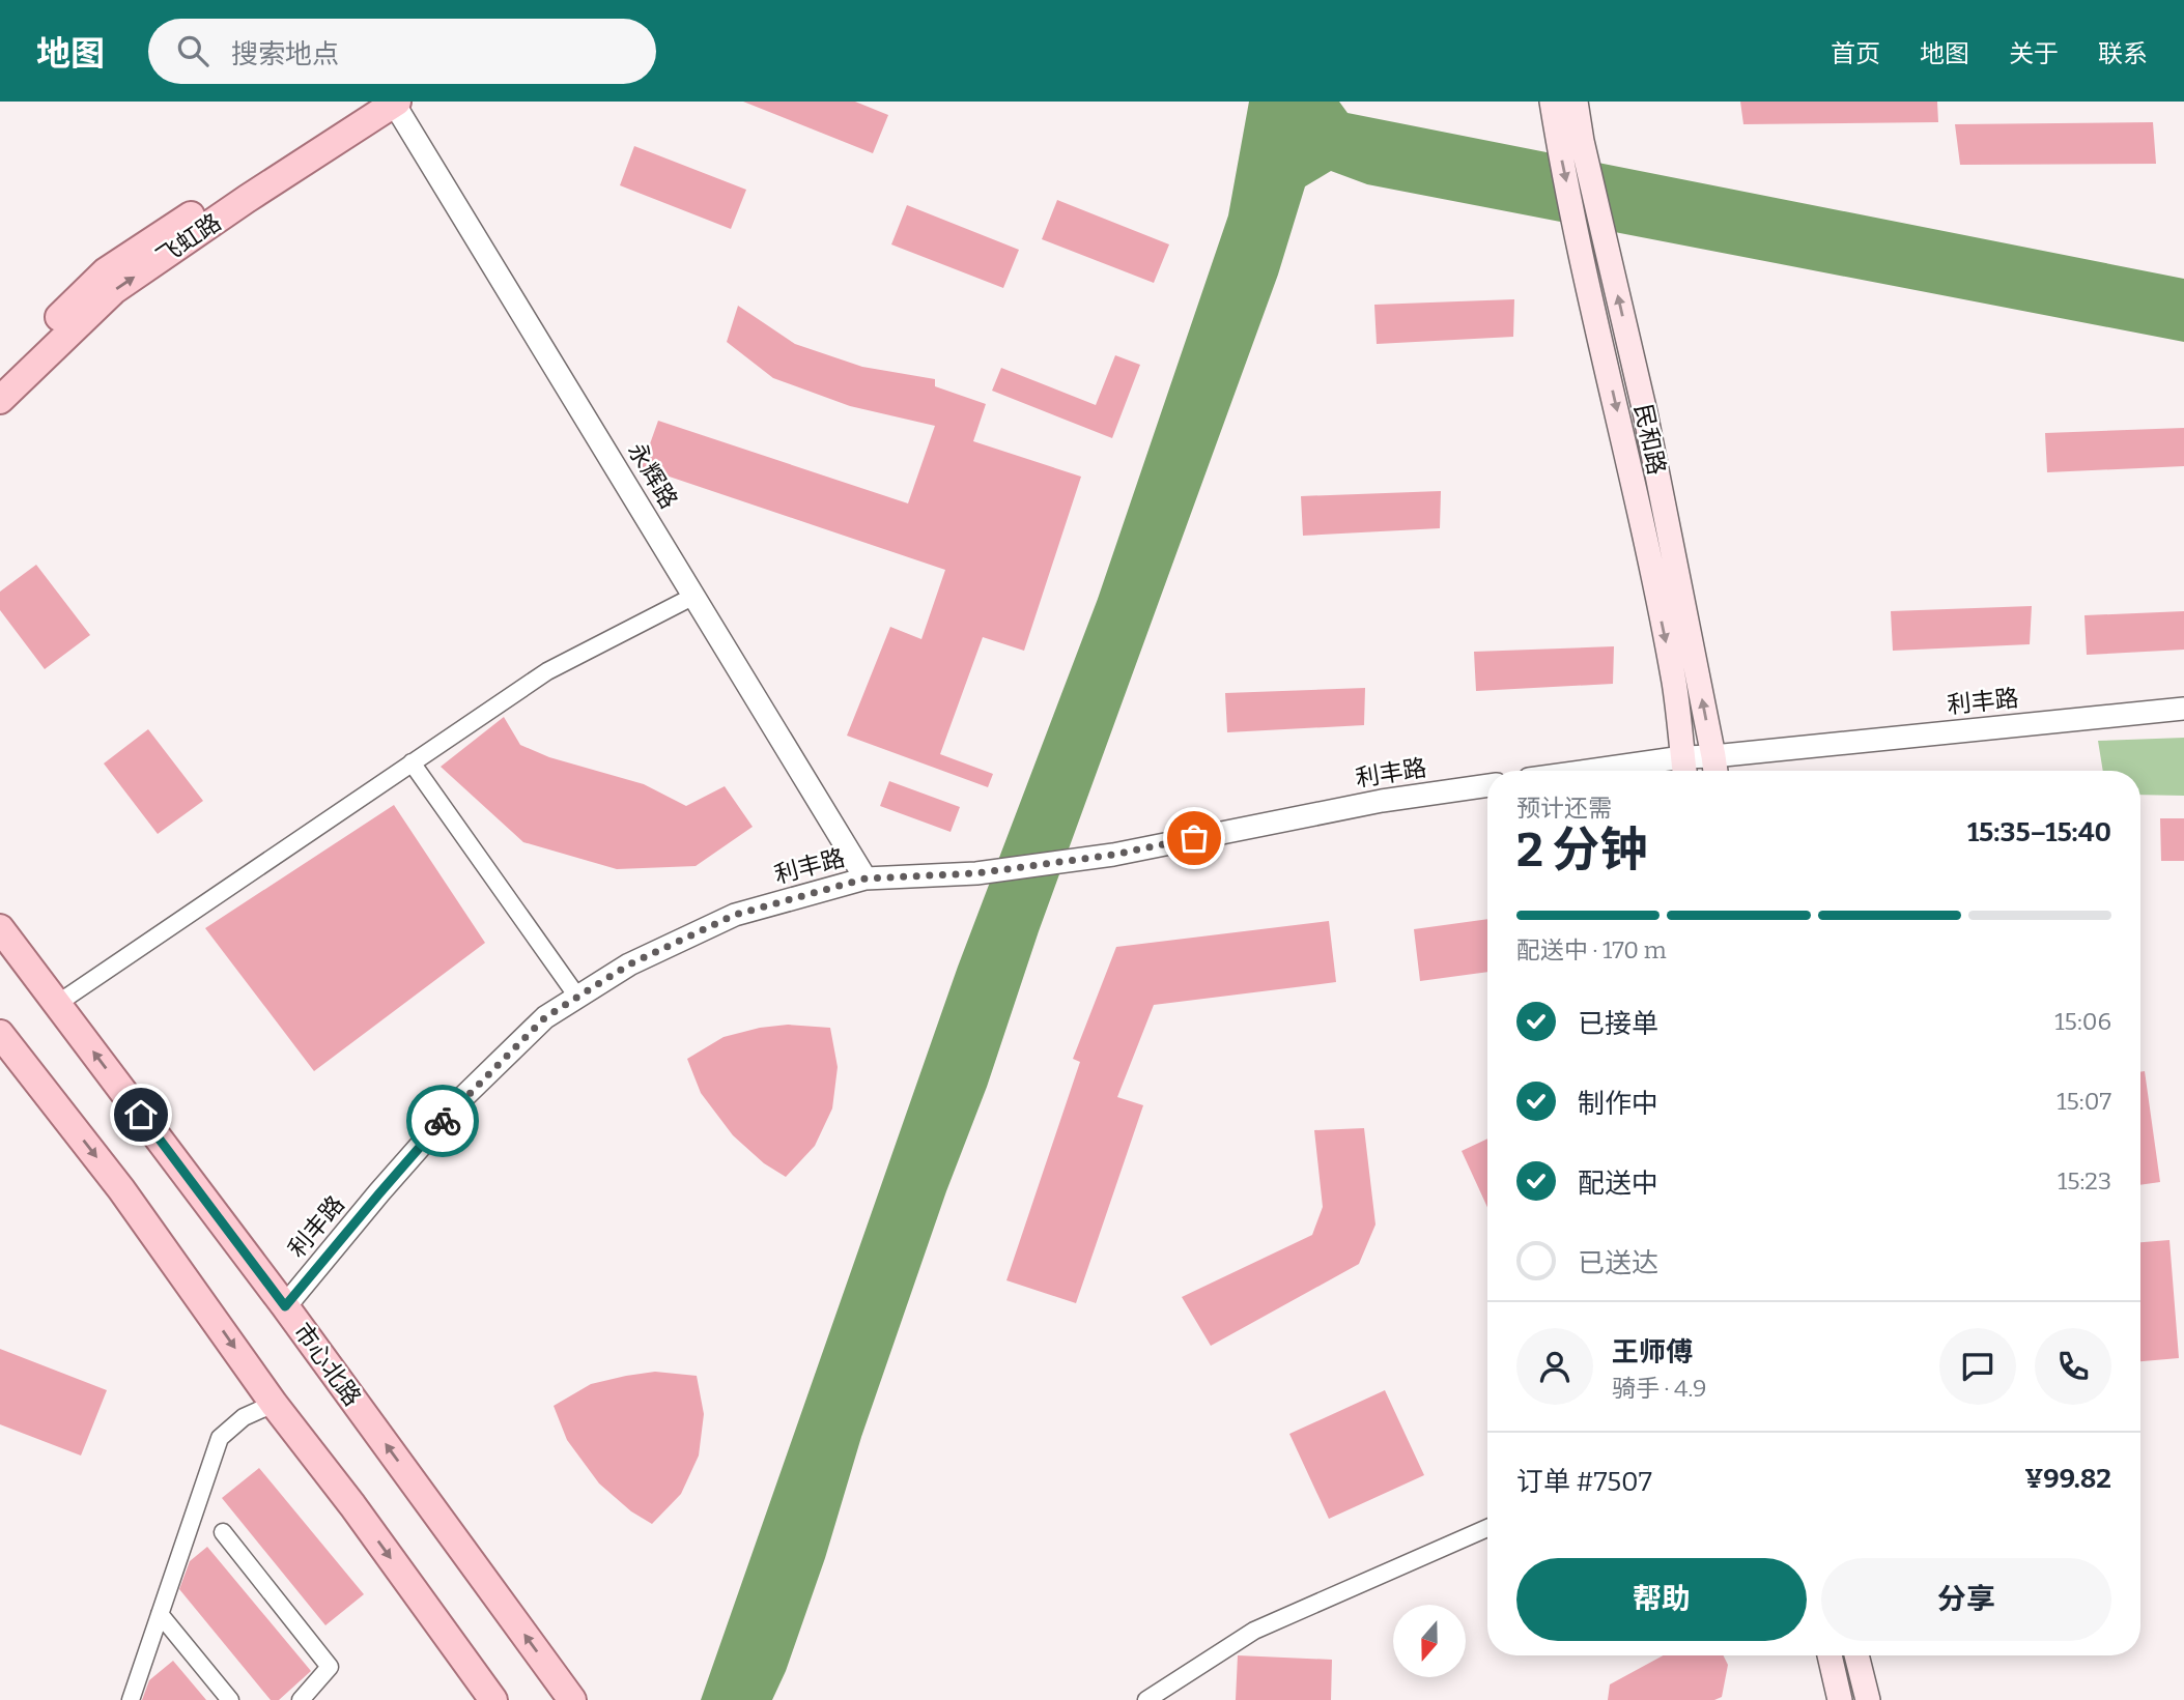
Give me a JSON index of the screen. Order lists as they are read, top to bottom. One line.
{"streets":{"main road":["飞虹路","民和路","市心北路"],"street":["永辉路","利丰路"]},"crossings":[["飞虹路","永辉路"],["民和路","利丰路"],["永辉路","利丰路"],["利丰路","市心北路"]],"north":"bottom","page":{"header":"地图","search":"搜索地点","nav":["首页","地图","关于","联系"],"heading":["2 分钟","预计还需","15:35–15:40"],"panel":["王师傅","骑手 · 4.9","订单 #7507","¥99.82"],"bar":"配送中 · 170 m","list":[["已接单","15:06"],["制作中","15:07"],["配送中","15:23"],"已送达"],"buttons":["帮助","分享"]}}
